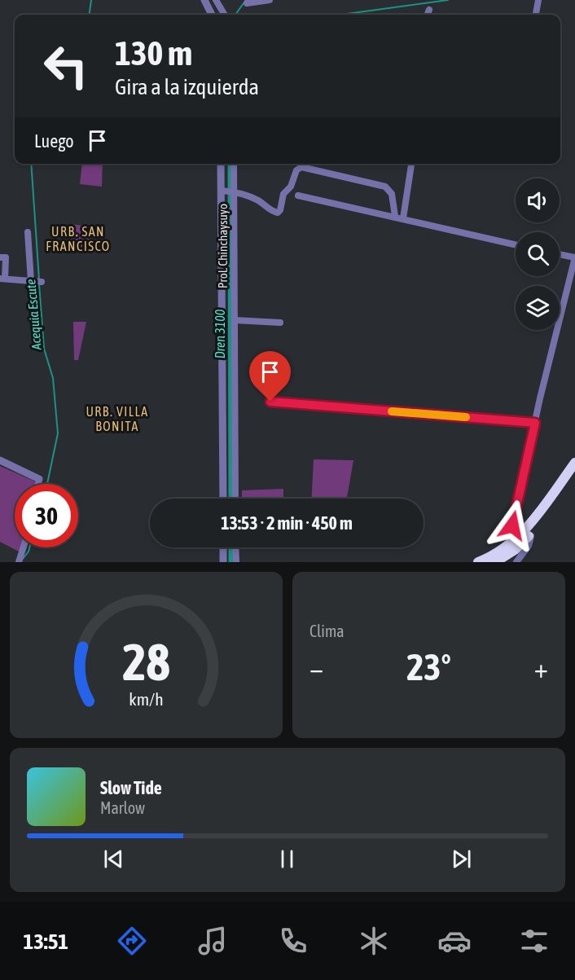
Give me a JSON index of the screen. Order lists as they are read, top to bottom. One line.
{"streets":{"street":["Prol. Chinchaysuyo"]},"districts":["URB. SAN FRANCISCO","URB. VILLA BONITA"],"water":["Acequia Escute","Dren 3100"],"page":{"turn":["130 m","Gira a la izquierda"],"then":"Luego","limit":"30","trip":"13:53 · 2 min · 450 m","tile":"Clima","heat":["−","23°","+"],"song":["Slow Tide","Marlow"],"tabs":"13:51","gauge":["28","km/h"]}}
